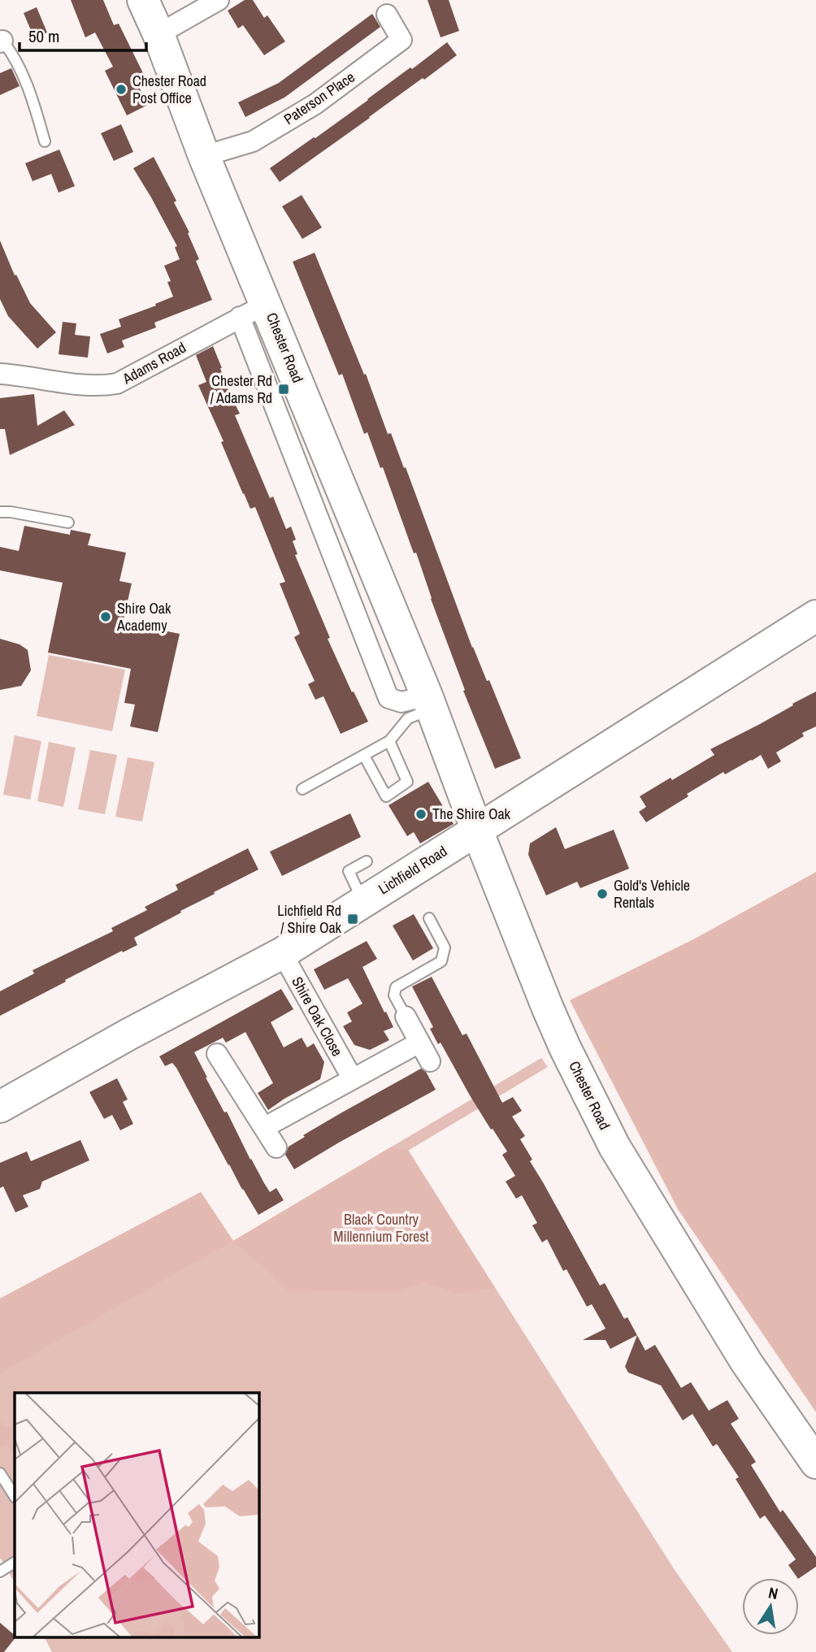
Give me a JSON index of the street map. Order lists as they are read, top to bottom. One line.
{"streets":{"highway":["Chester Road","Lichfield Road"],"street":["Paterson Place","Adams Road","Shire Oak Close"]},"crossings":[["Paterson Place","Chester Road"],["Chester Road","Adams Road"],["Chester Road","Lichfield Road"],["Lichfield Road","Shire Oak Close"]],"parks":["Black Country Millennium Forest"],"places":{"other":["Chester Road Post Office","Shire Oak Academy","The Shire Oak","Gold's Vehicle Rentals"],"transit":["Chester Rd / Adams Rd","Lichfield Rd / Shire Oak"]},"scale_bar":"50 m","north":"top"}
